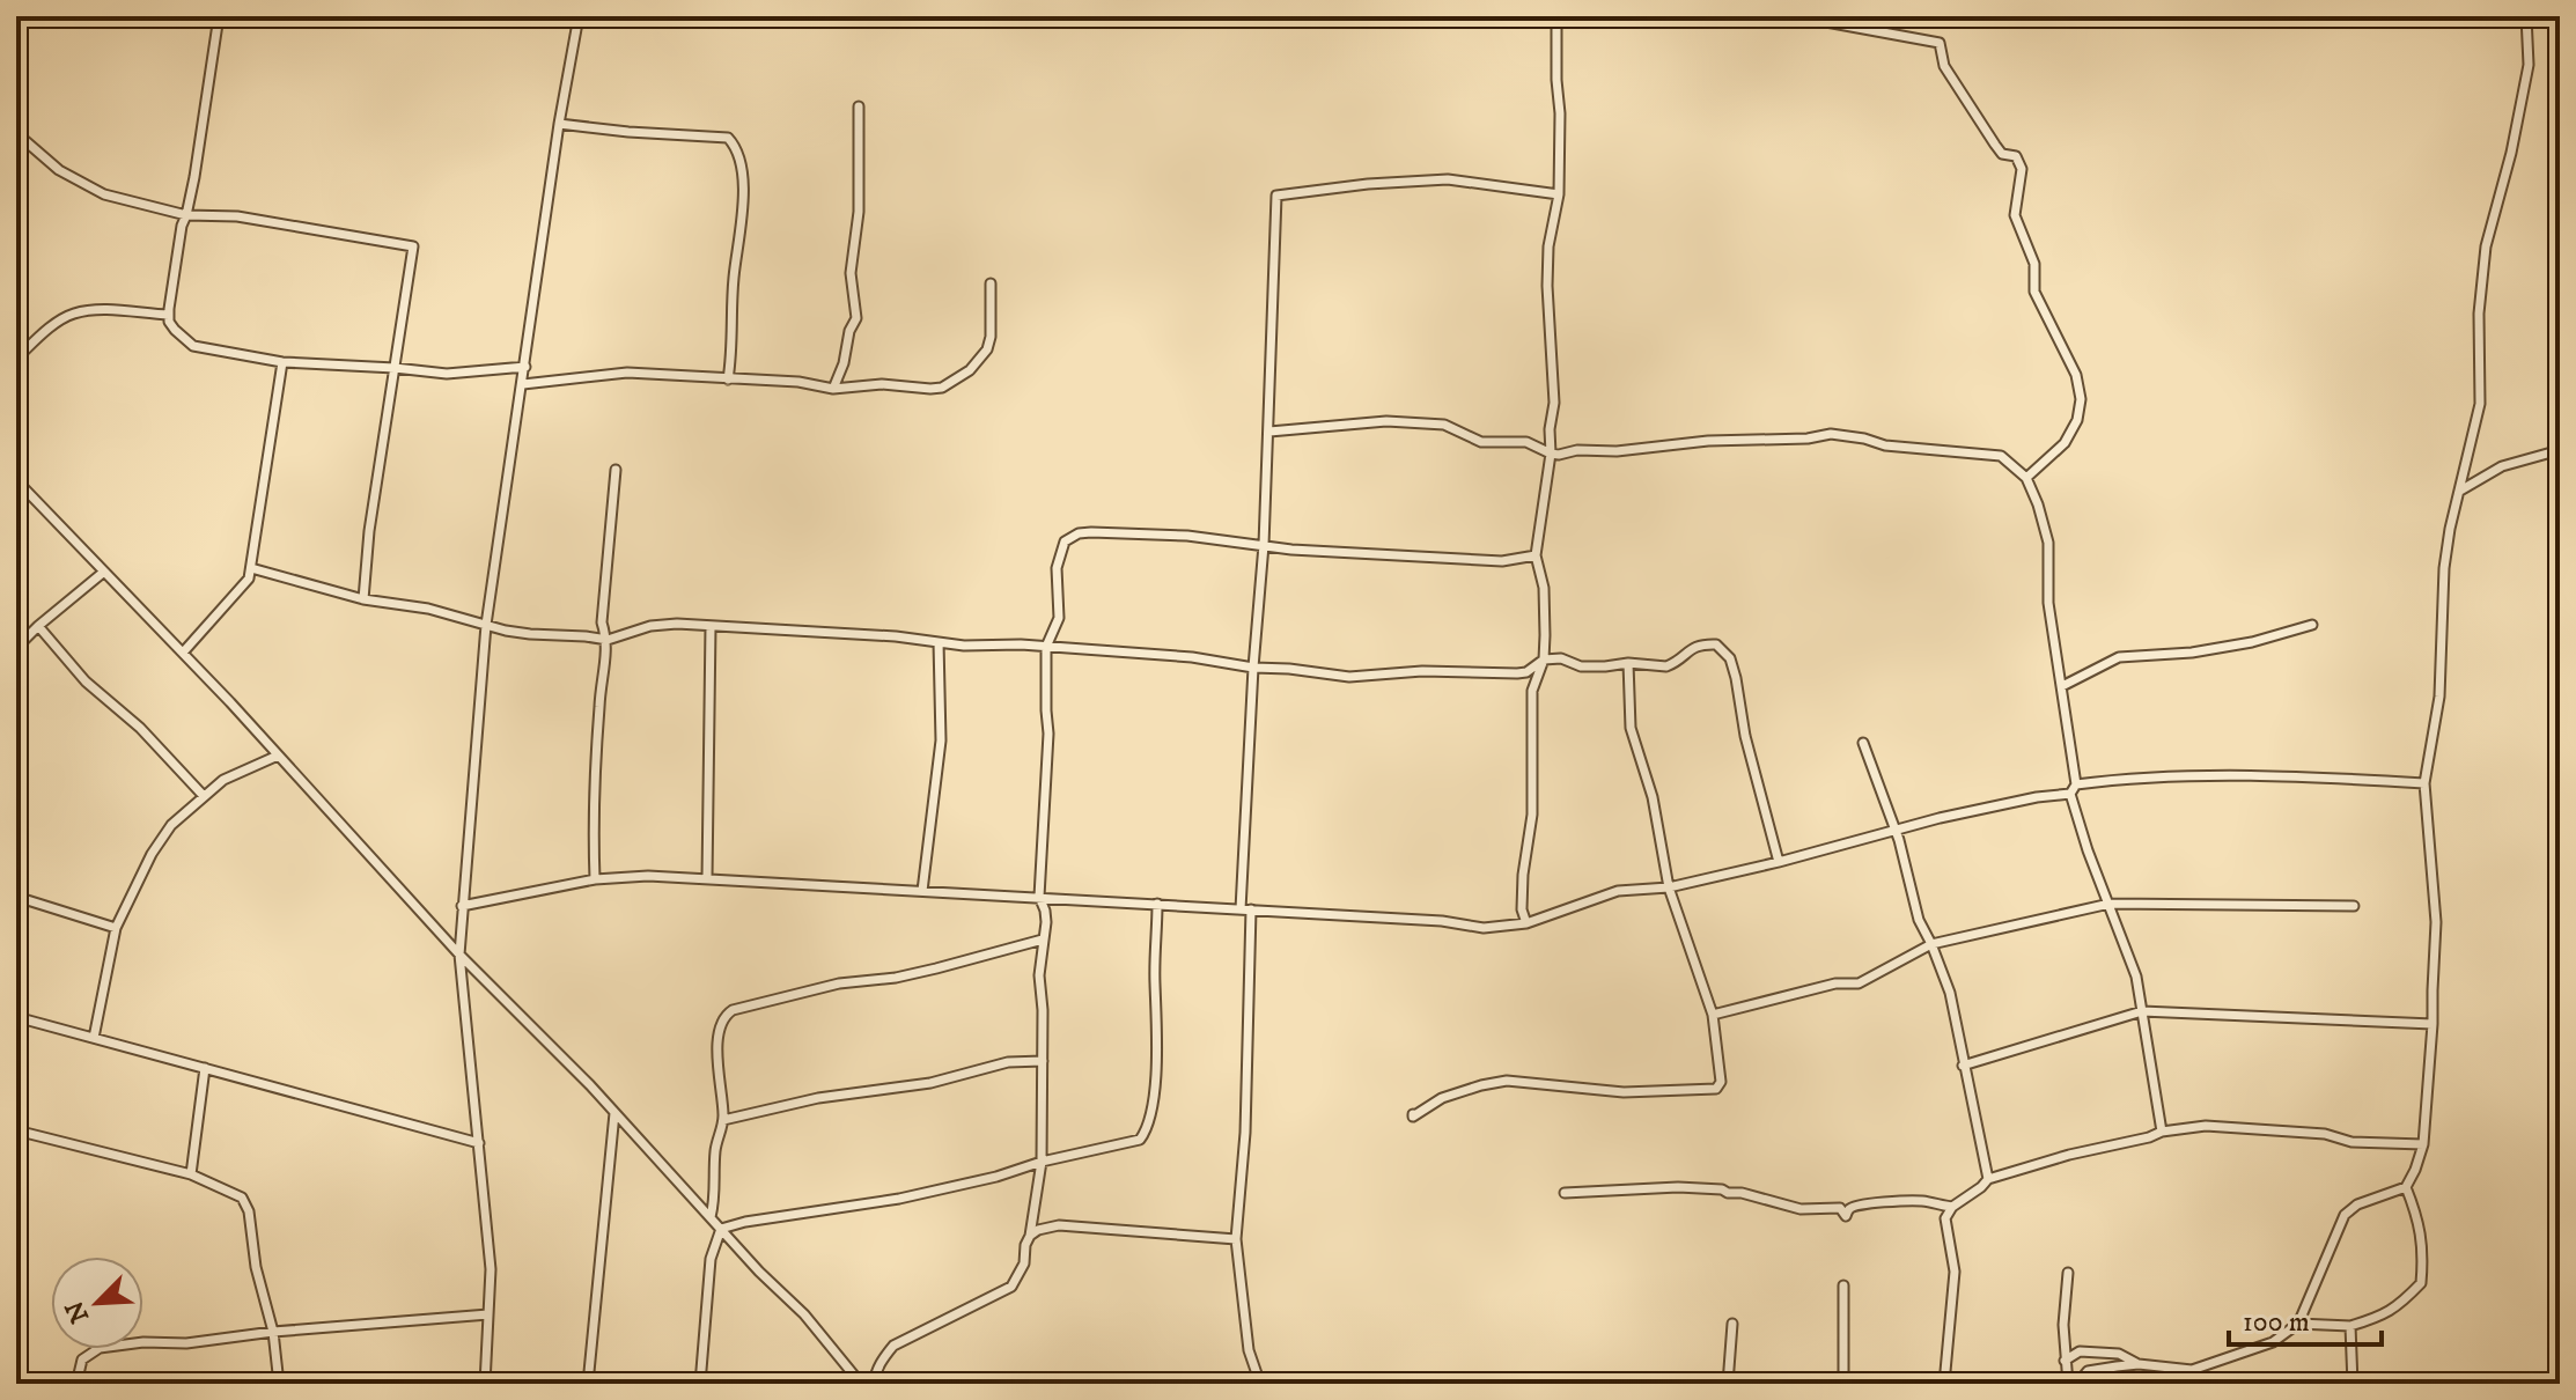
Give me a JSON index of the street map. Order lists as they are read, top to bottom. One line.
{"scale_bar":"100 m","north":"bottom left"}
